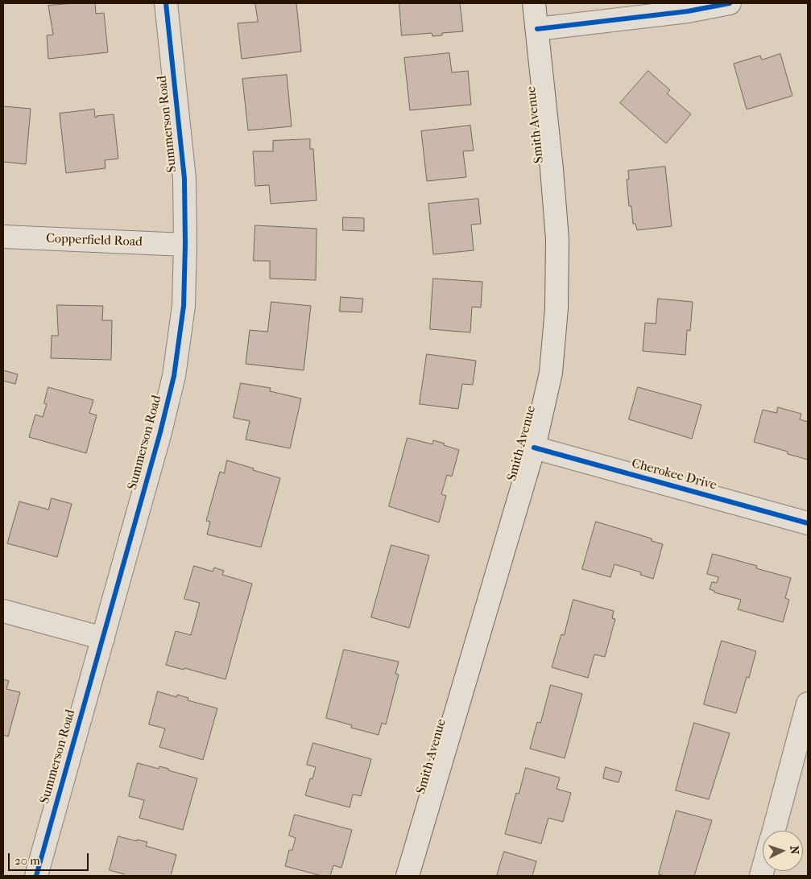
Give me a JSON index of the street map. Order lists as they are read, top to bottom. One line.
{"streets":{"street":["Summerson Road","Smith Avenue","Copperfield Road","Cherokee Drive"]},"crossings":[["Summerson Road","Copperfield Road"],["Smith Avenue","Cherokee Drive"]],"scale_bar":"20 m","north":"right"}
